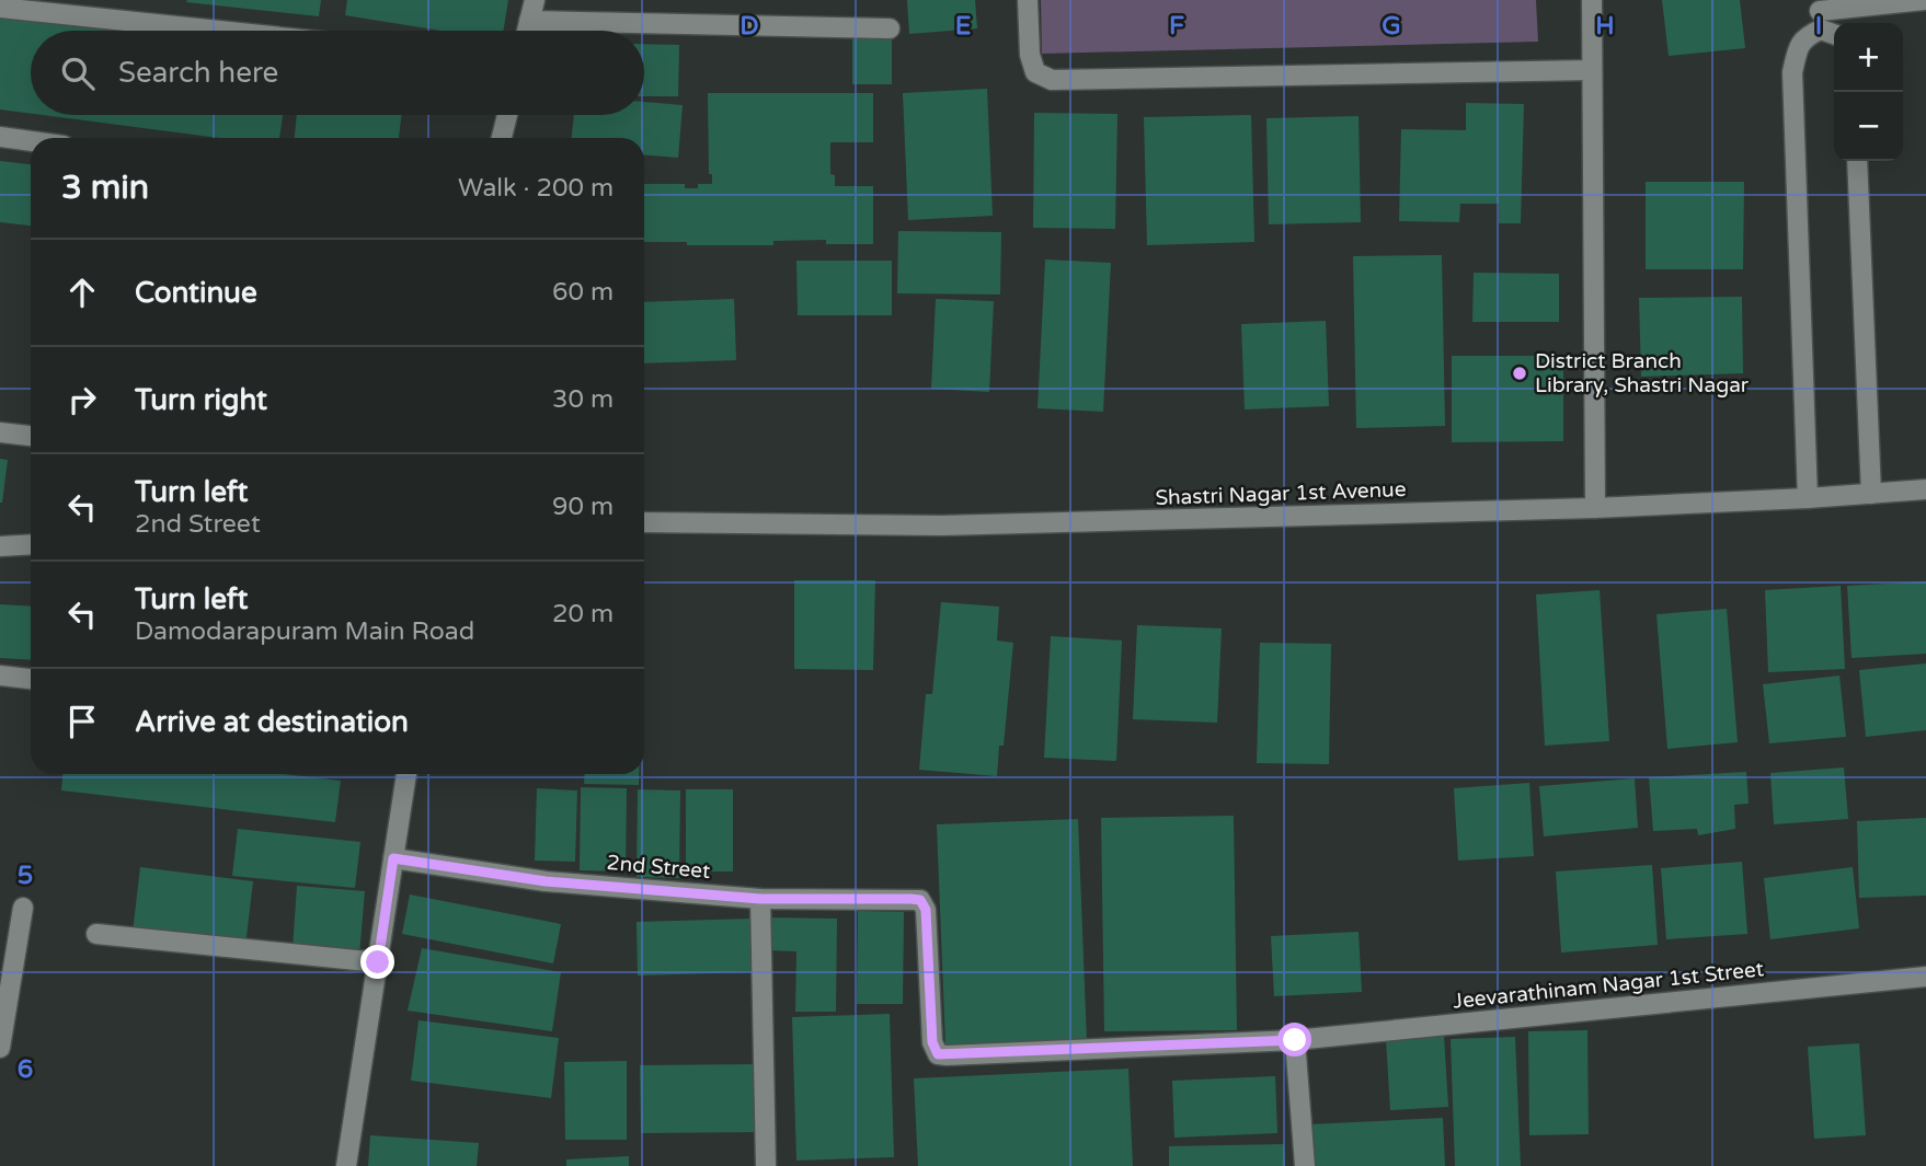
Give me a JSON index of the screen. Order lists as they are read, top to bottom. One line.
{"streets":{"street":["Shastri Nagar 1st Avenue","2nd Street","Jeevarathinam Nagar 1st Street"]},"crossings":[["2nd Street","Jeevarathinam Nagar 1st Street"]],"places":["District Branch Library, Shastri Nagar"],"page":{"map_buttons":["+","−"],"search":"Search here","heading":["3 min","Walk · 200 m"],"list":[["Continue","60 m"],["Turn right","30 m"],["Turn left","2nd Street","90 m"],["Turn left","Damodarapuram Main Road","20 m"],"Arrive at destination"]},"grid":{"columns":["D","E","F","G","H","I"],"rows":["5","6"]}}
